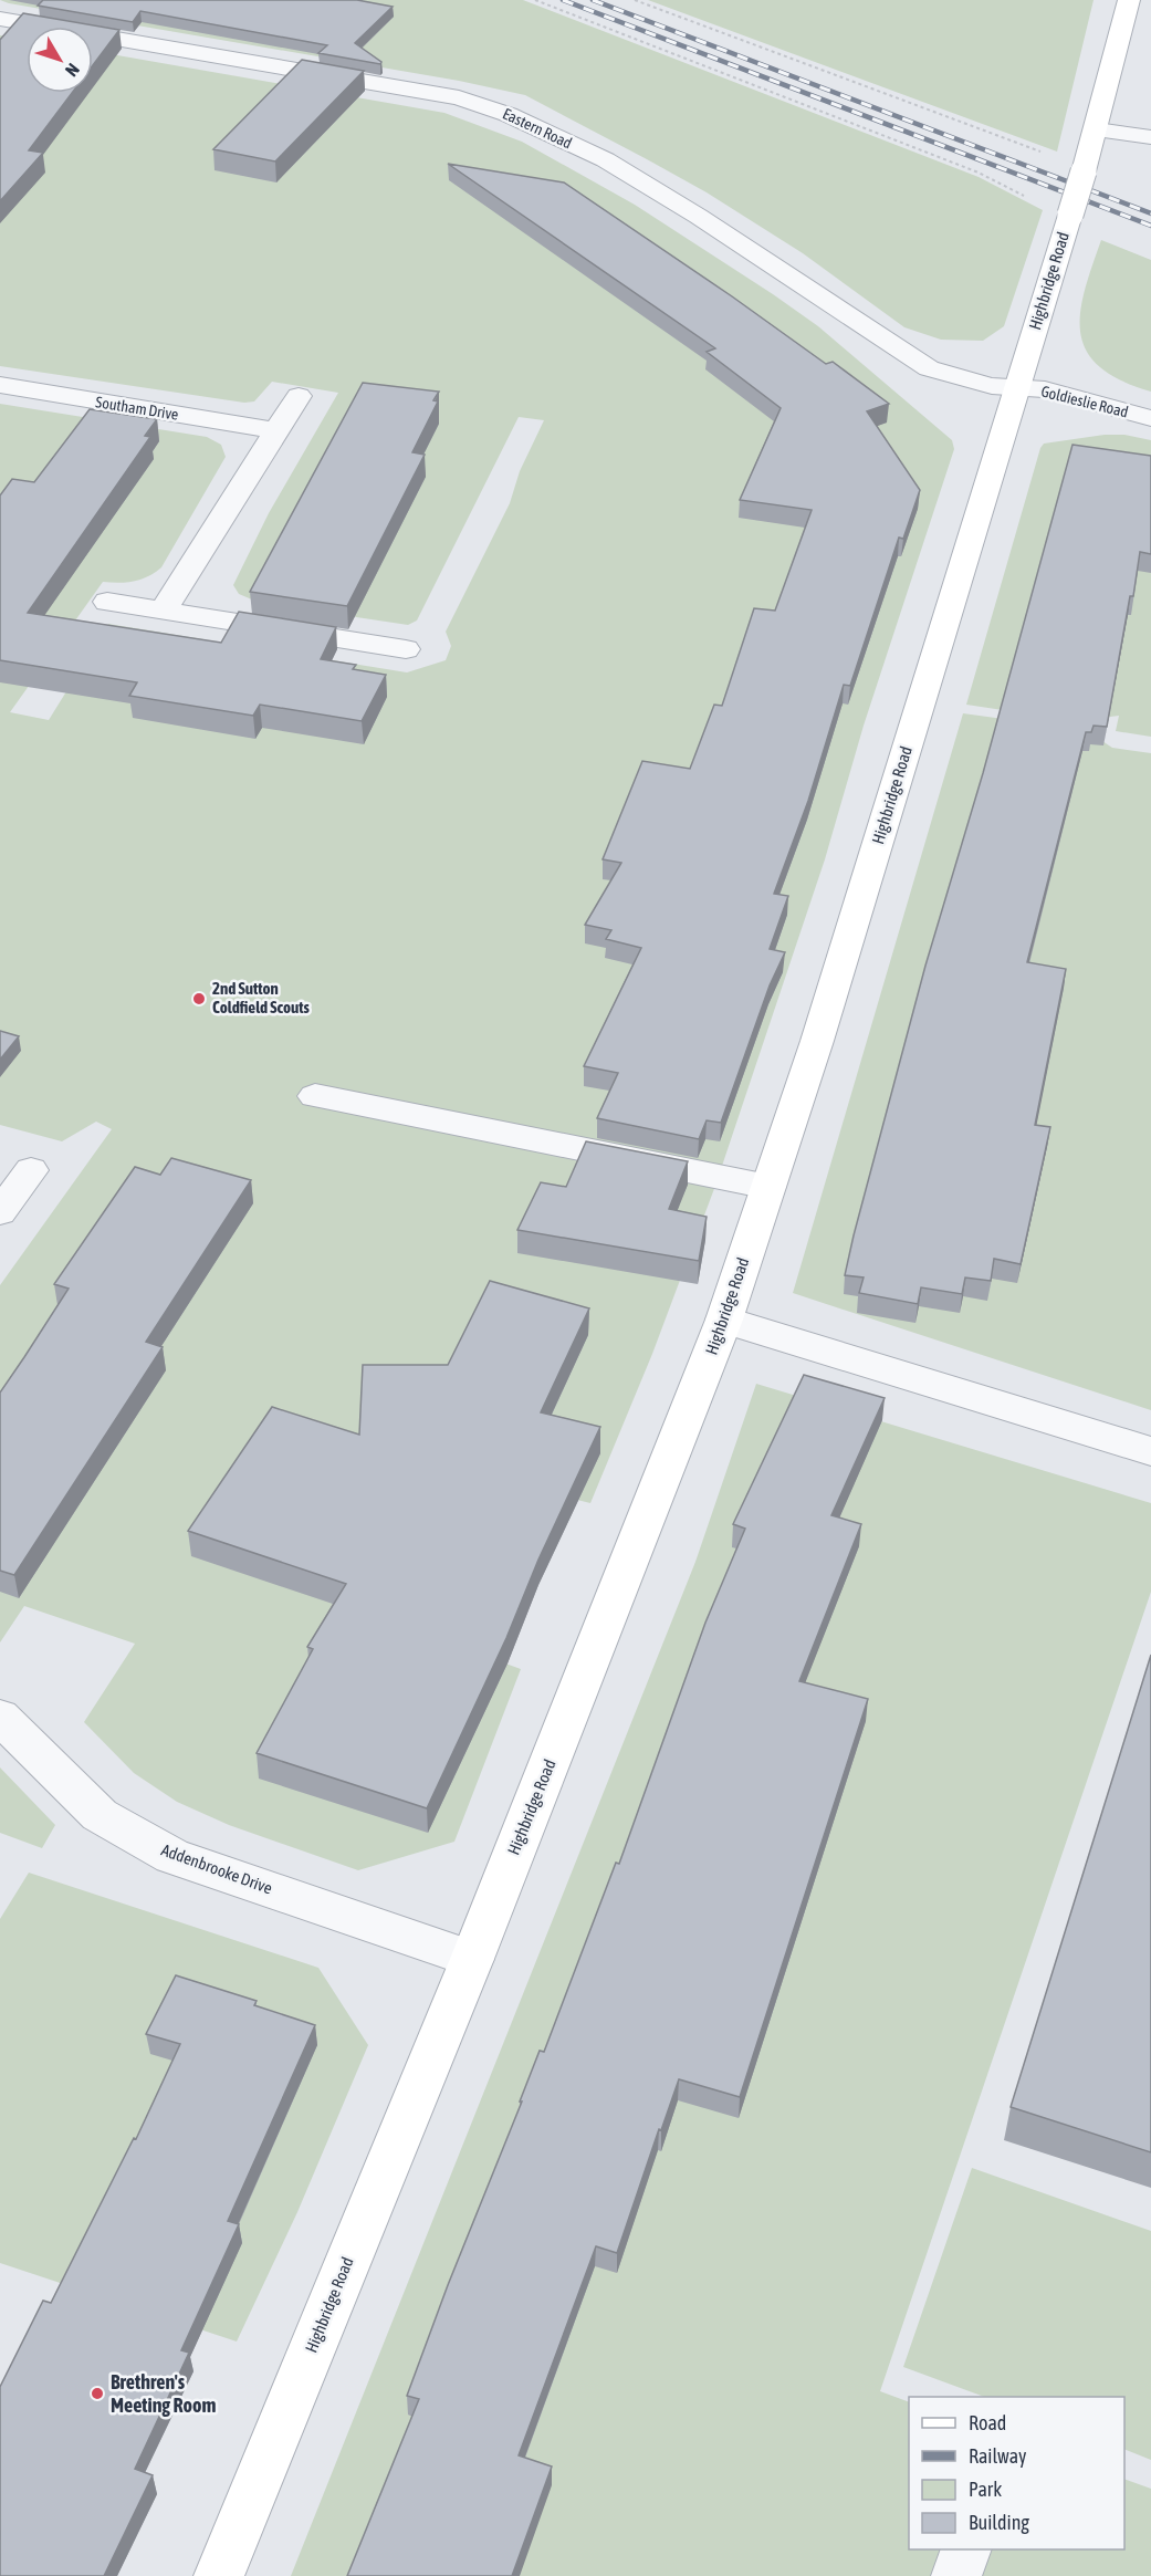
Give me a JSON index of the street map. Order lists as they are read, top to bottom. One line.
{"streets":{"street":["Eastern Road","Highbridge Road","Goldieslie Road","Southam Drive","Addenbrooke Drive"]},"crossings":[["Eastern Road","Highbridge Road"],["Eastern Road","Goldieslie Road"],["Highbridge Road","Goldieslie Road"],["Highbridge Road","Addenbrooke Drive"]],"places":["2nd Sutton Coldfield Scouts","Brethren's Meeting Room"],"legend":["Road","Railway","Park","Building"],"north":"bottom right"}
